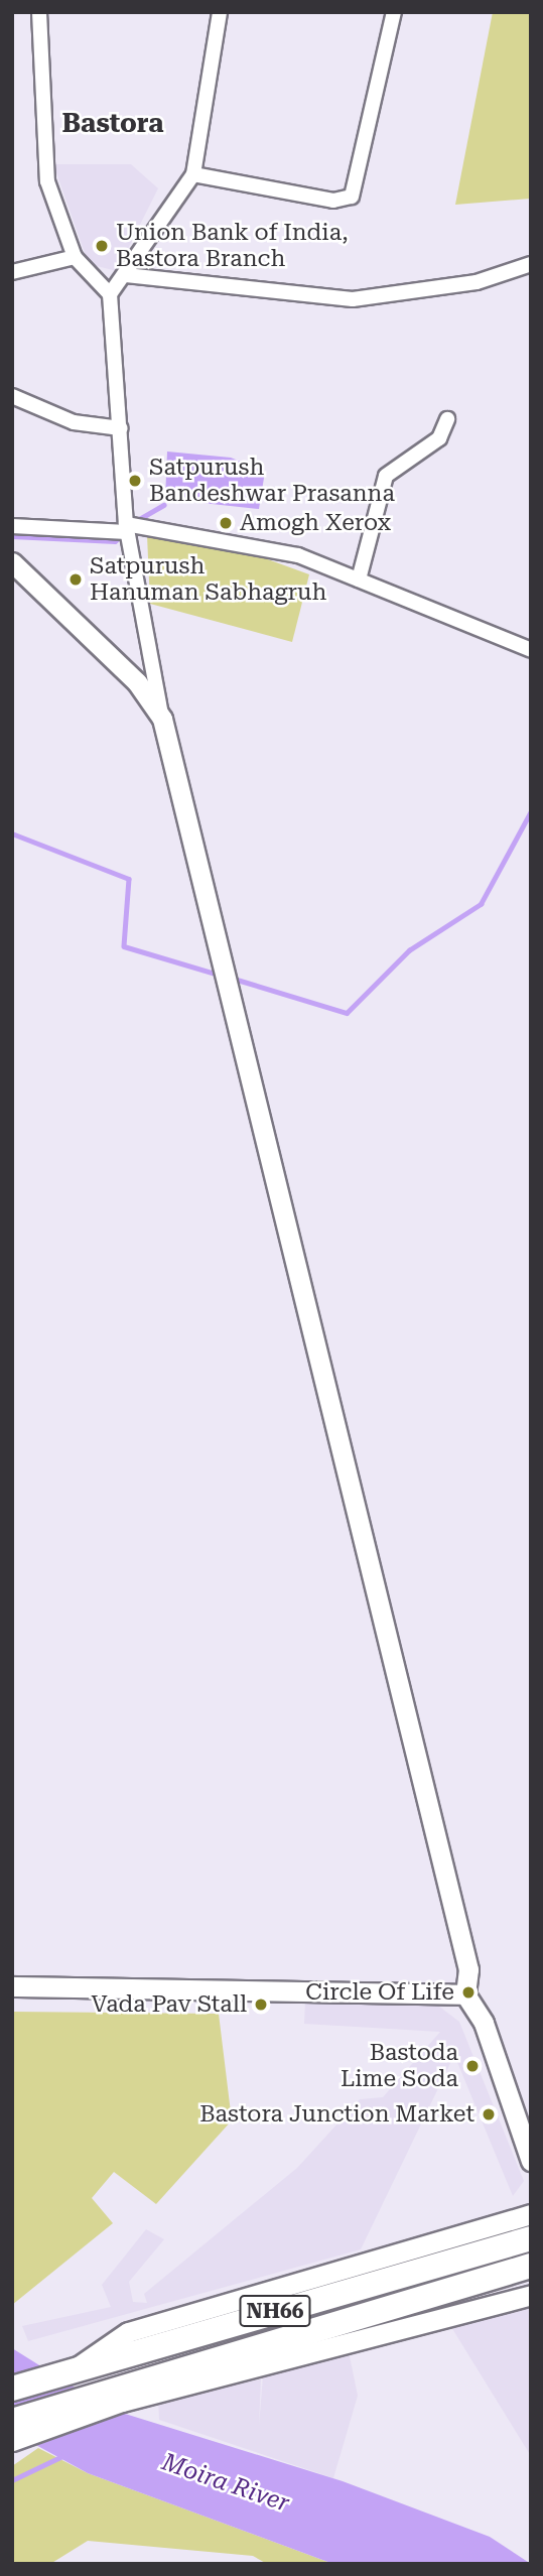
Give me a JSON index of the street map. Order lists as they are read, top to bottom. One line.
{"streets":{"highway":["NH66"]},"districts":["Bastora"],"water":["Moira River"],"places":["Union Bank of India, Bastora Branch","Satpurush Bandeshwar Prasanna","Amogh Xerox","Satpurush Hanuman Sabhagruh","Circle Of Life","Vada Pav Stall","Bastoda Lime Soda","Bastora Junction Market"]}
